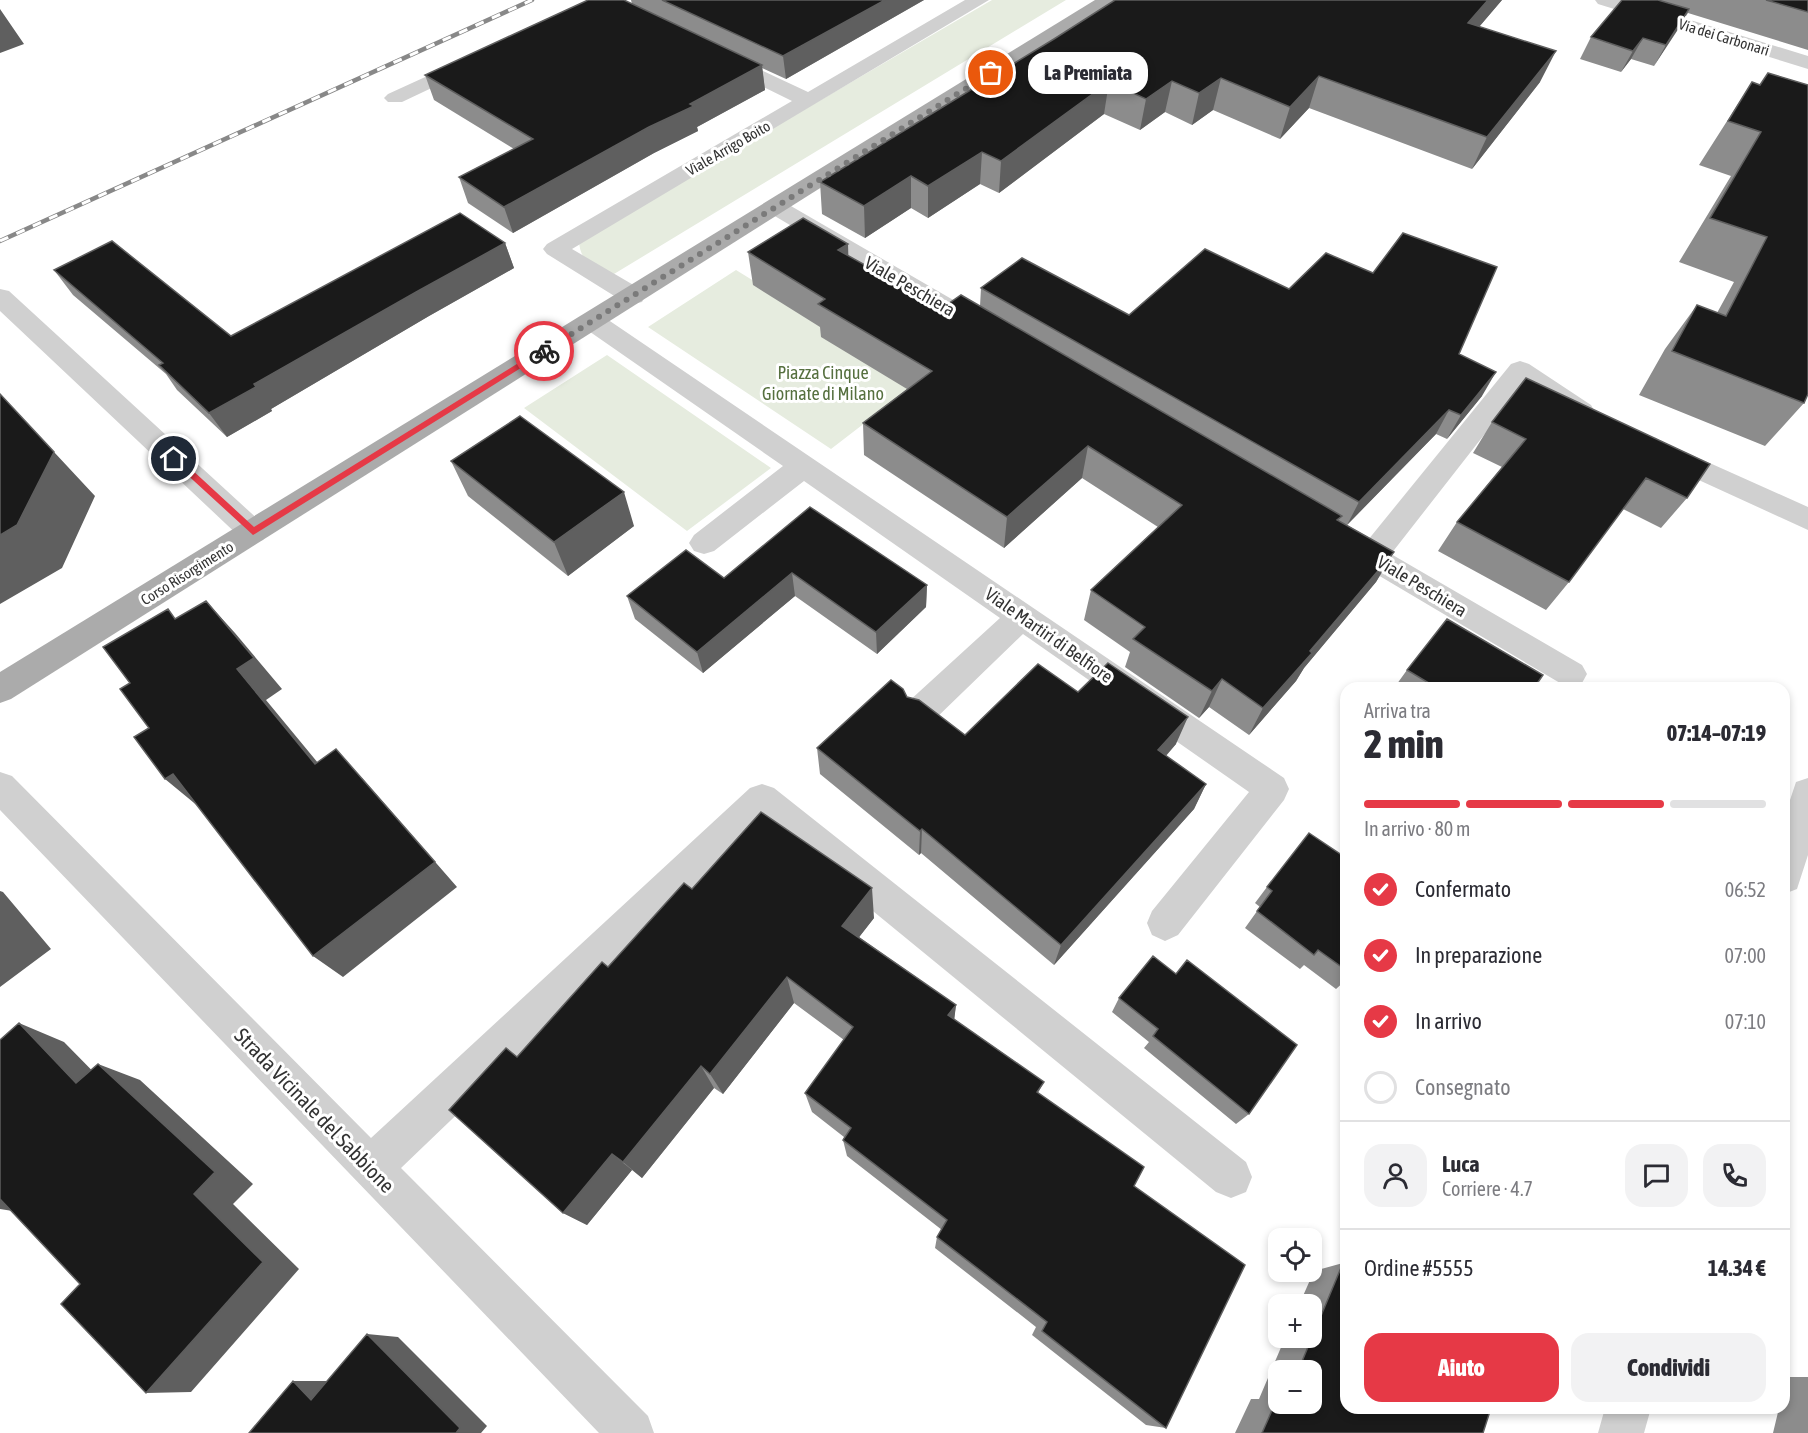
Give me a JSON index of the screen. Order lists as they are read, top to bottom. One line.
{"streets":{"main road":["Corso Risorgimento"],"street":["Via dei Carbonari","Viale Arrigo Boito","Viale Peschiera","Viale Martiri di Belfiore","Strada Vicinale del Sabbione"]},"crossings":[["Viale Arrigo Boito","Corso Risorgimento"],["Viale Peschiera","Corso Risorgimento"]],"parks":["Piazza Cinque Giornate di Milano"],"places":["La Premiata"],"page":{"bubble":"La Premiata","heading":["2 min","Arriva tra","07:14–07:19"],"panel":["Luca","Corriere · 4.7","Ordine #5555","14.34 €"],"bar":"In arrivo · 80 m","list":[["Confermato","06:52"],["In preparazione","07:00"],["In arrivo","07:10"],"Consegnato"],"map_buttons":["+","−"],"buttons":["Aiuto","Condividi"]}}
